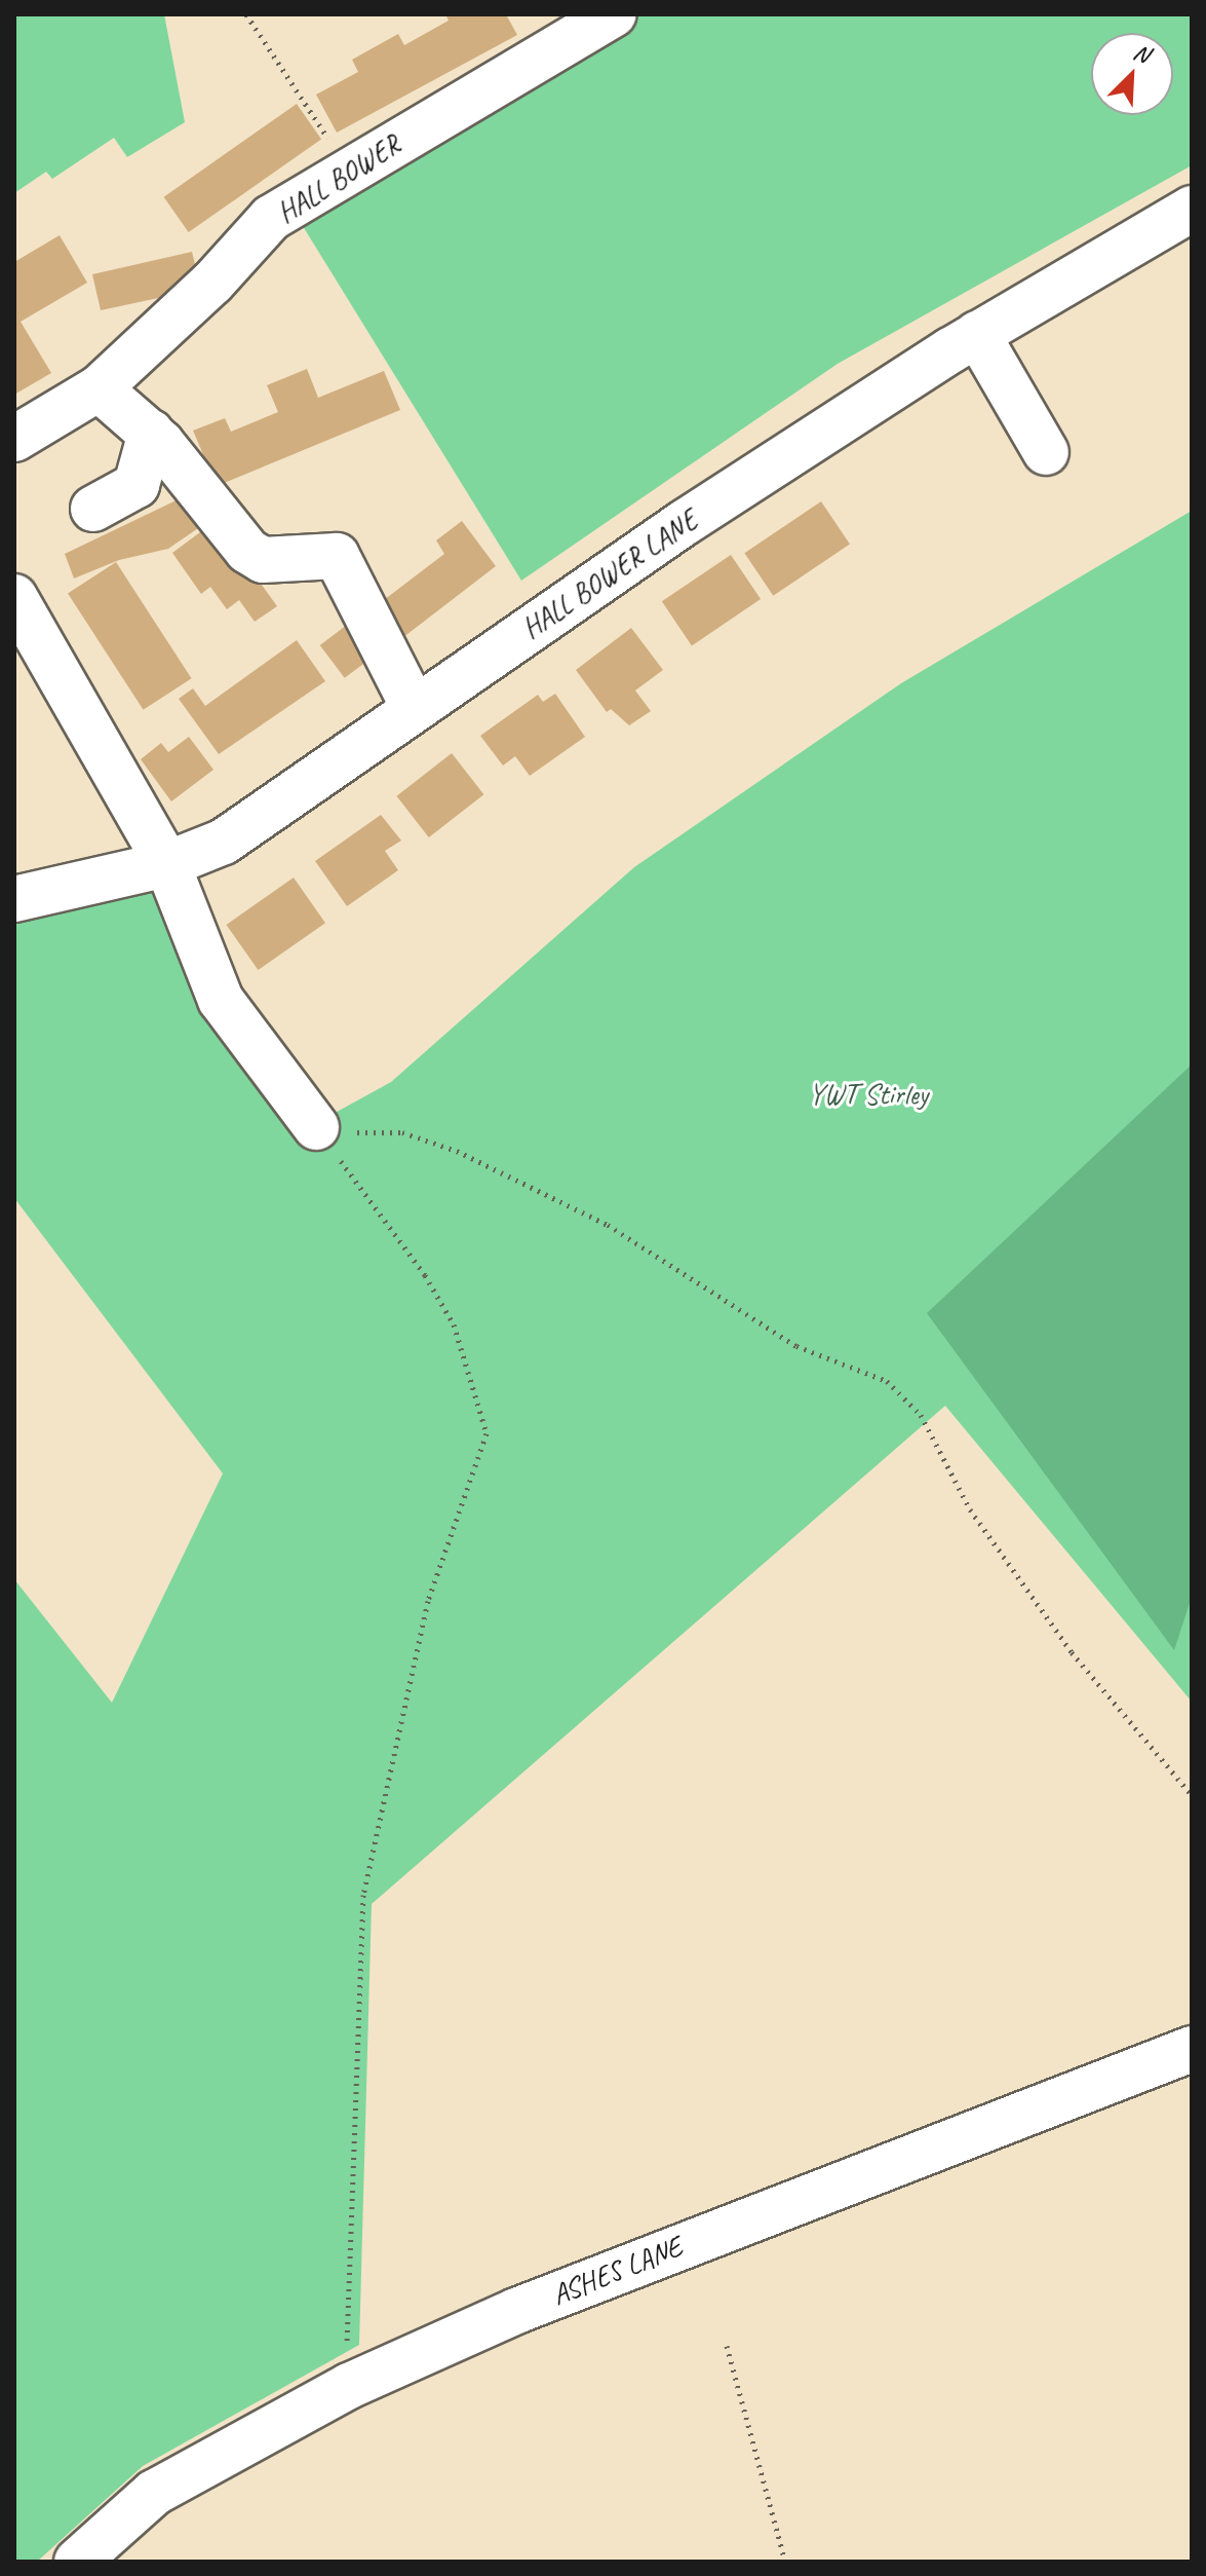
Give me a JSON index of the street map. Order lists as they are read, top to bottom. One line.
{"streets":{"street":["HALL BOWER","HALL BOWER LANE","ASHES LANE"]},"parks":["YWT Stirley"],"north":"top right"}
